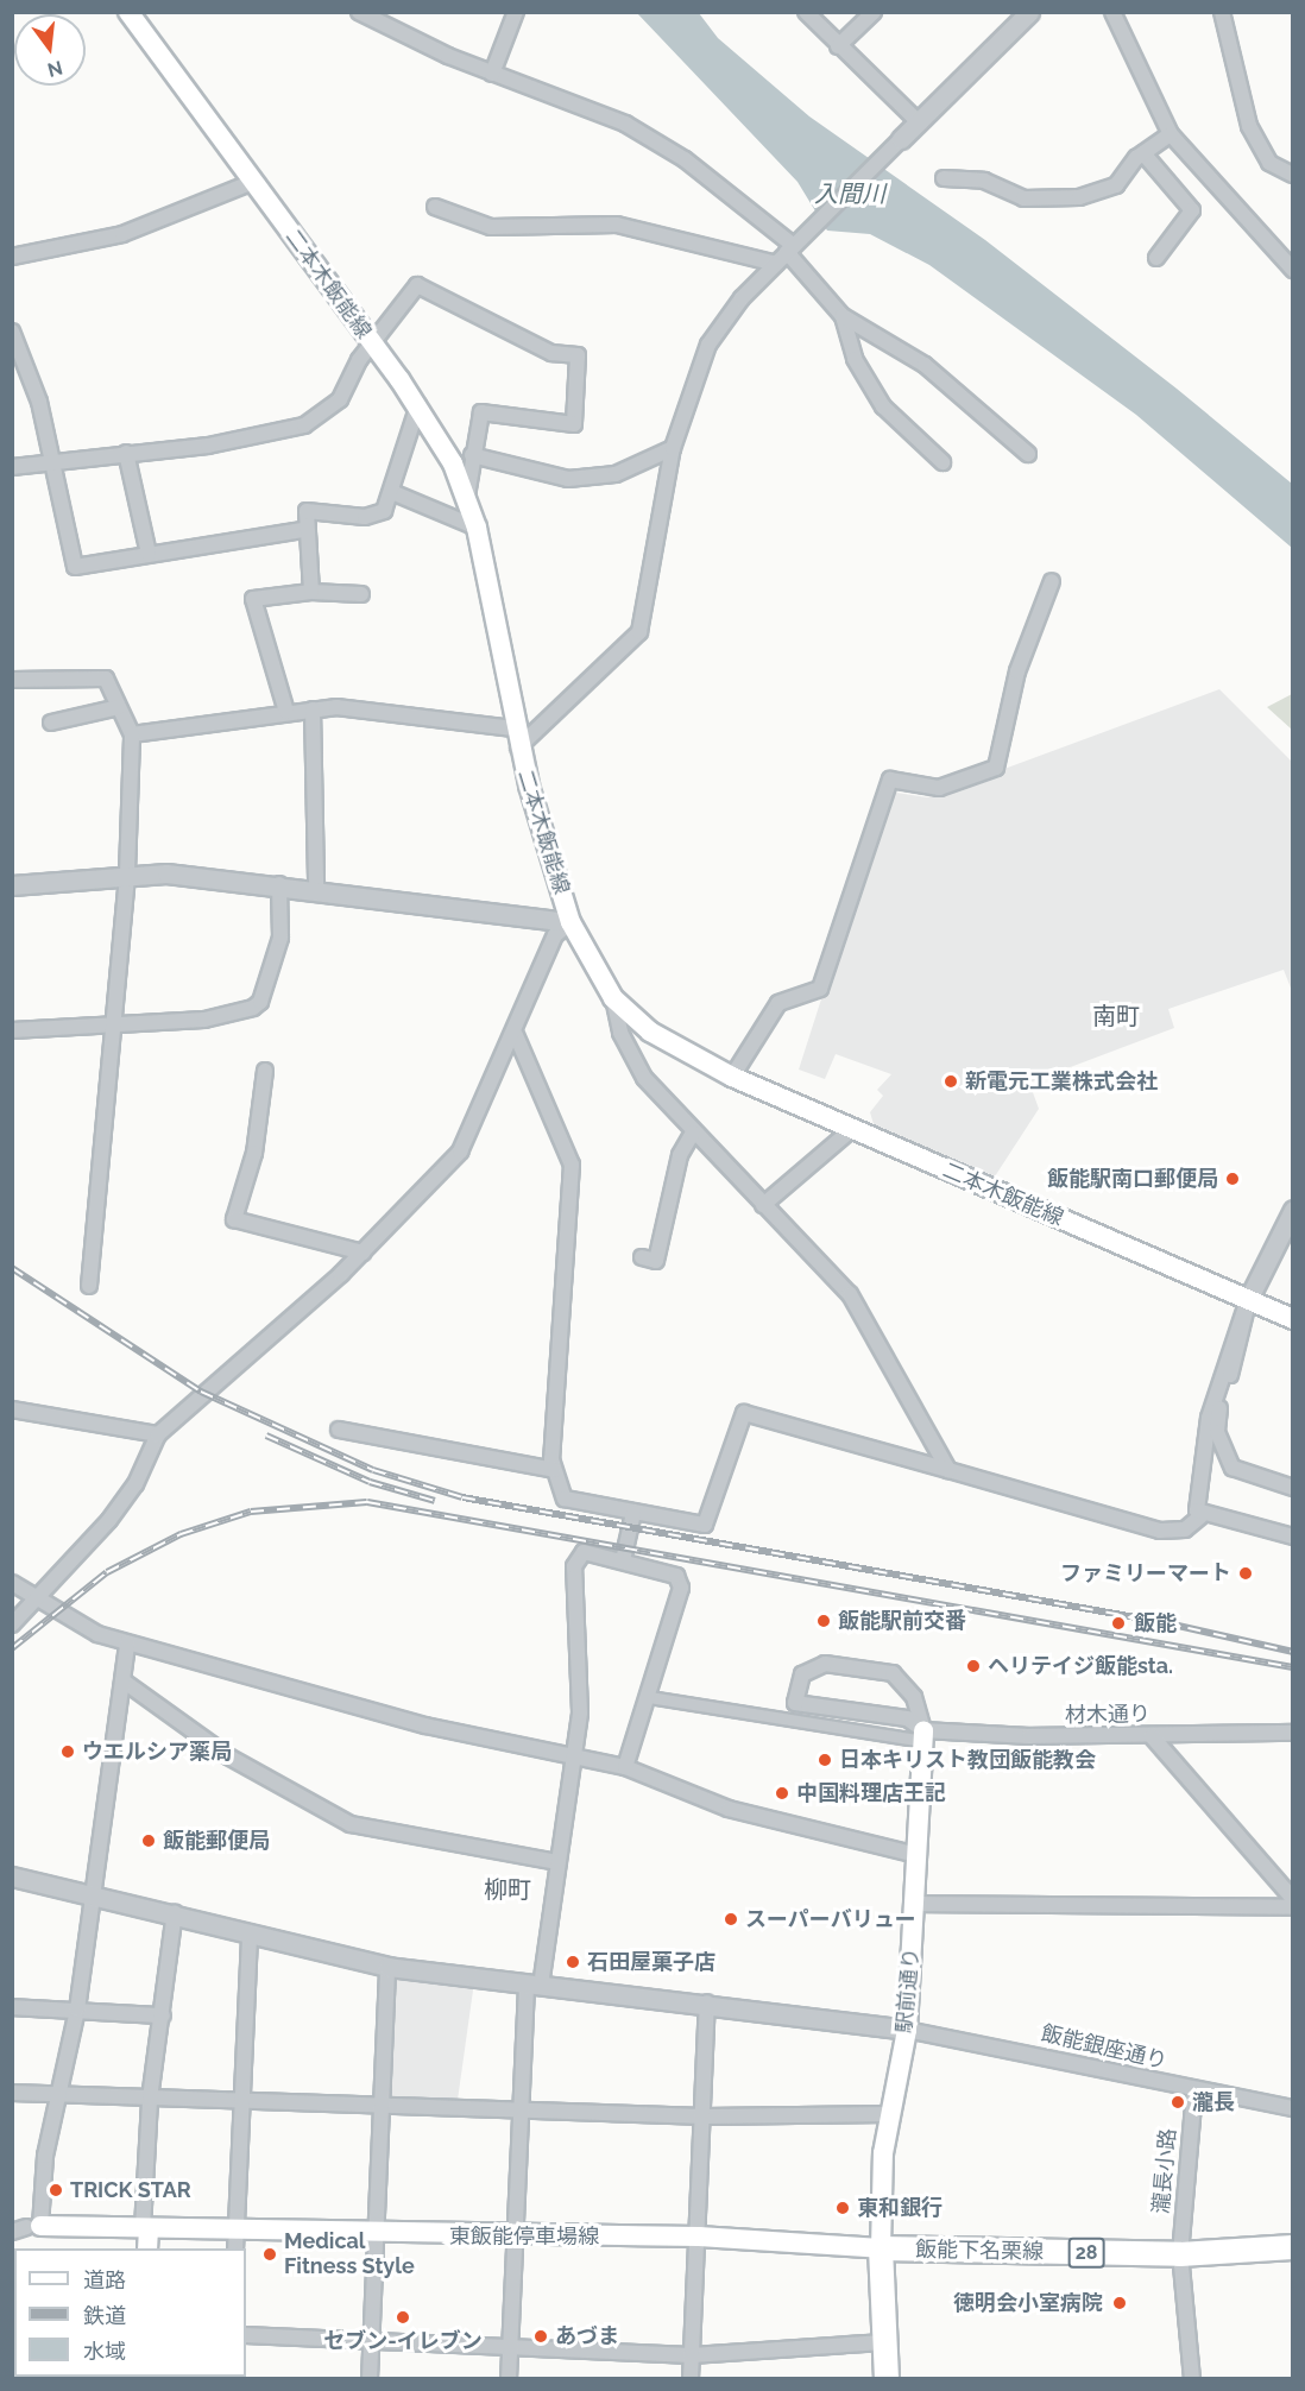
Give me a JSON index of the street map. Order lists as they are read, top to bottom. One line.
{"streets":{"main road":["二本木飯能線","駅前通り","東飯能停車場線","飯能下名栗線","28"],"street":["材木通り","飯能銀座通り","瀧長小路"]},"crossings":[["材木通り","駅前通り"],["駅前通り","飯能銀座通り"],["駅前通り","東飯能停車場線"],["駅前通り","飯能下名栗線"],["飯能銀座通り","瀧長小路"],["瀧長小路","飯能下名栗線"],["東飯能停車場線","飯能下名栗線"]],"districts":["南町","柳町"],"water":["入間川"],"places":["新電元工業株式会社","飯能駅南口郵便局","ファミリーマート","飯能駅前交番","飯能","ヘリテイジ飯能sta.","ウエルシア薬局","日本キリスト教団飯能教会","中国料理店王記","飯能郵便局","スーパーバリュー","石田屋菓子店","瀧長","TRICK STAR","東和銀行","Medical Fitness Style","徳明会小室病院","セブン-イレブン","あづま"],"legend":["道路","鉄道","水域"],"north":"bottom"}
